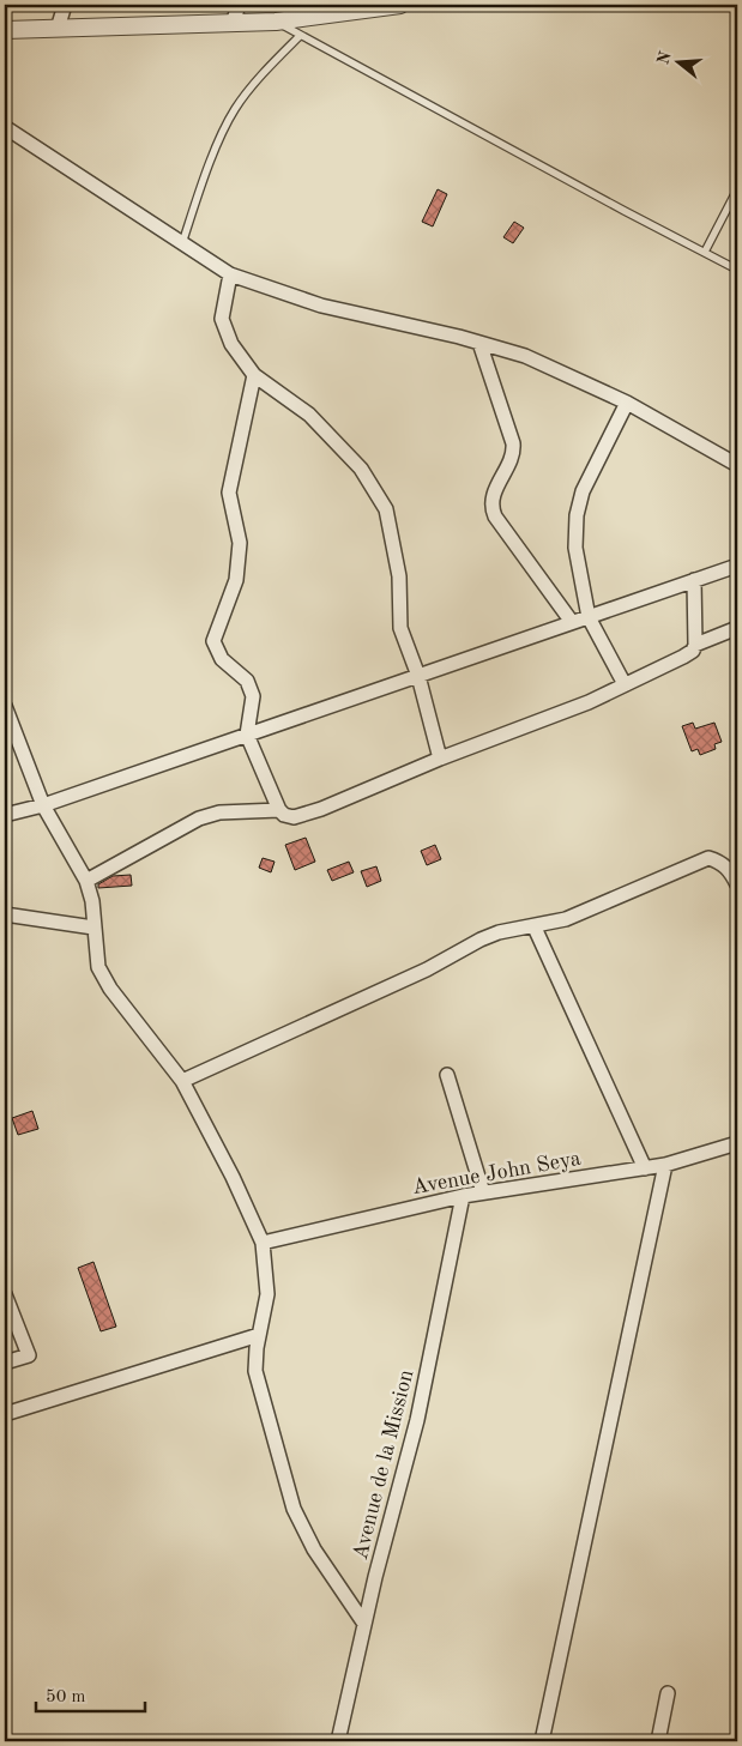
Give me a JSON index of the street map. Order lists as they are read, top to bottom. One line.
{"streets":{"street":["Avenue John Seya","Avenue de la Mission"]},"crossings":[["Avenue John Seya","Avenue de la Mission"]],"scale_bar":"50 m","north":"left"}
